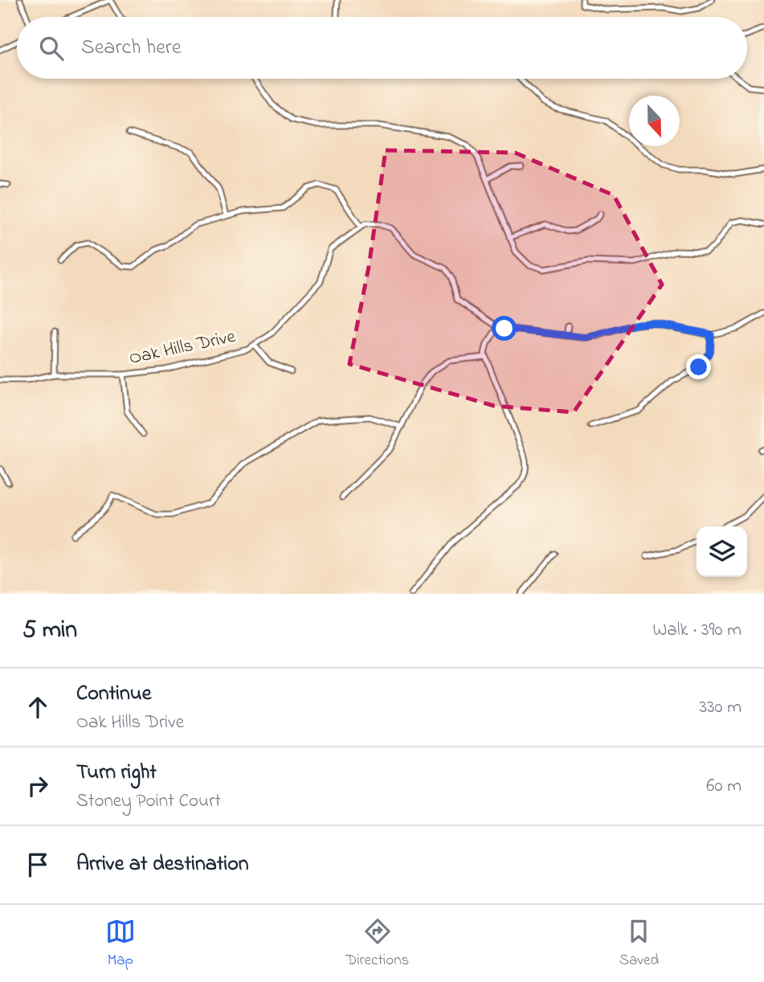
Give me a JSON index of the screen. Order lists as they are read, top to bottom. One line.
{"streets":{"street":["Oak Hills Drive"]},"north":"bottom","page":{"search":"Search here","heading":["5 min","Walk · 390 m"],"list":[["Continue","Oak Hills Drive","330 m"],["Turn right","Stoney Point Court","60 m"],"Arrive at destination"],"nav":["Map","Directions","Saved"]}}
